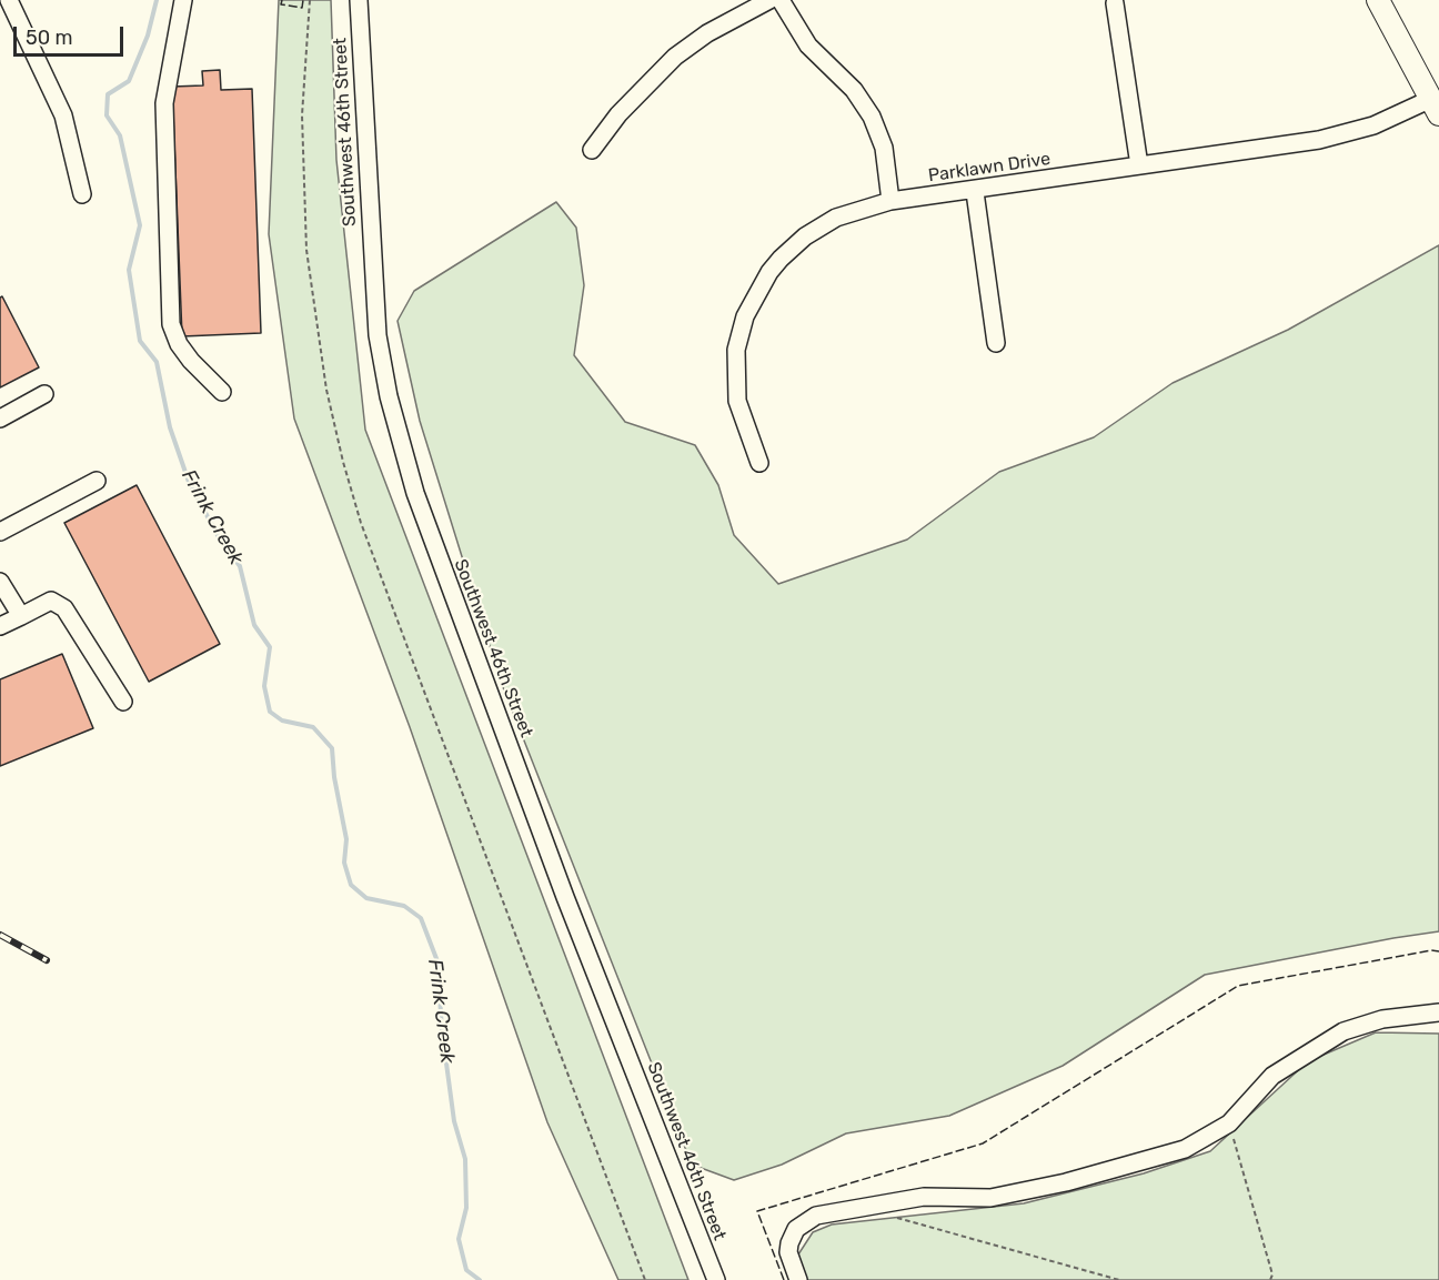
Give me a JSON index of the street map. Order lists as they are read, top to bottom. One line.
{"streets":{"street":["Southwest 46th Street","Parklawn Drive"]},"water":["Frink Creek"],"scale_bar":"50 m"}
